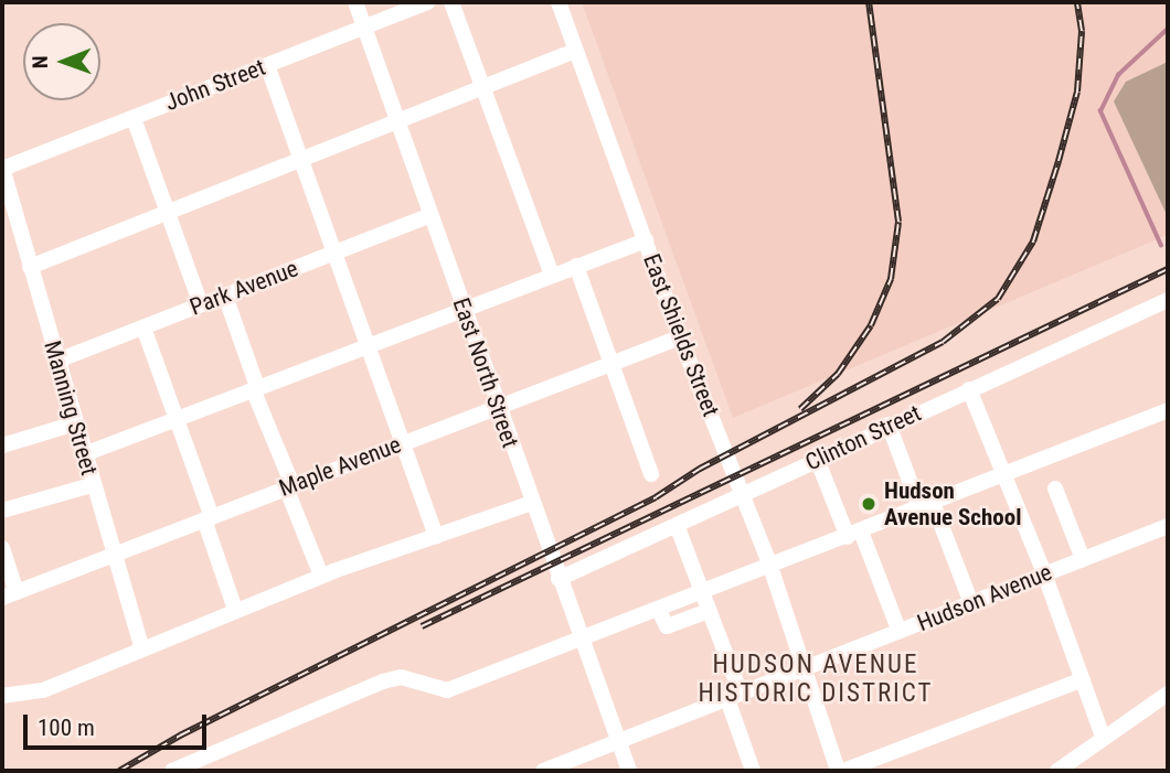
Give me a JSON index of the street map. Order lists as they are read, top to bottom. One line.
{"streets":{"street":["John Street","Park Avenue","East Shields Street","East North Street","Manning Street","Clinton Street","Maple Avenue","Hudson Avenue"]},"crossings":[["John Street","East North Street"],["John Street","Manning Street"],["Park Avenue","East North Street"],["Park Avenue","Manning Street"],["East Shields Street","Clinton Street"],["East Shields Street","Maple Avenue"],["East Shields Street","Hudson Avenue"],["East North Street","Clinton Street"],["East North Street","Maple Avenue"],["East North Street","Hudson Avenue"],["Manning Street","Maple Avenue"]],"districts":["HUDSON AVENUE HISTORIC DISTRICT"],"places":["Hudson Avenue School"],"scale_bar":"100 m","north":"left"}
